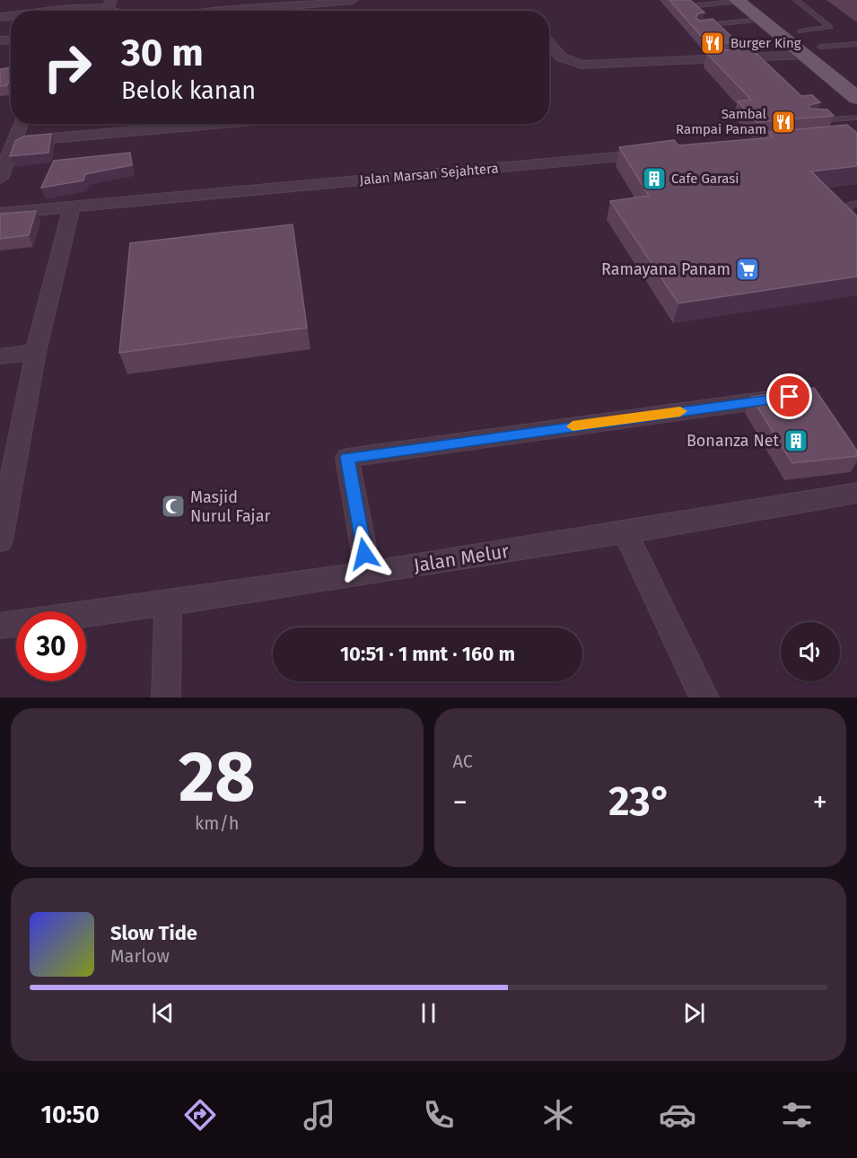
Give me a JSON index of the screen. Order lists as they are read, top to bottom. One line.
{"streets":{"street":["Jalan Marsan Sejahtera","Jalan Melur"]},"places":{"restaurant":["Burger King","Sambal Rampai Panam"],"building":["Cafe Garasi","Bonanza Net"],"supermarket":["Ramayana Panam"],"mosque":["Masjid Nurul Fajar"]},"page":{"turn":["30 m","Belok kanan"],"limit":"30","trip":"10:51 · 1 mnt · 160 m","tile":[["28","km/h"],"AC"],"heat":["−","23°","+"],"song":["Slow Tide","Marlow"],"tabs":"10:50"}}
